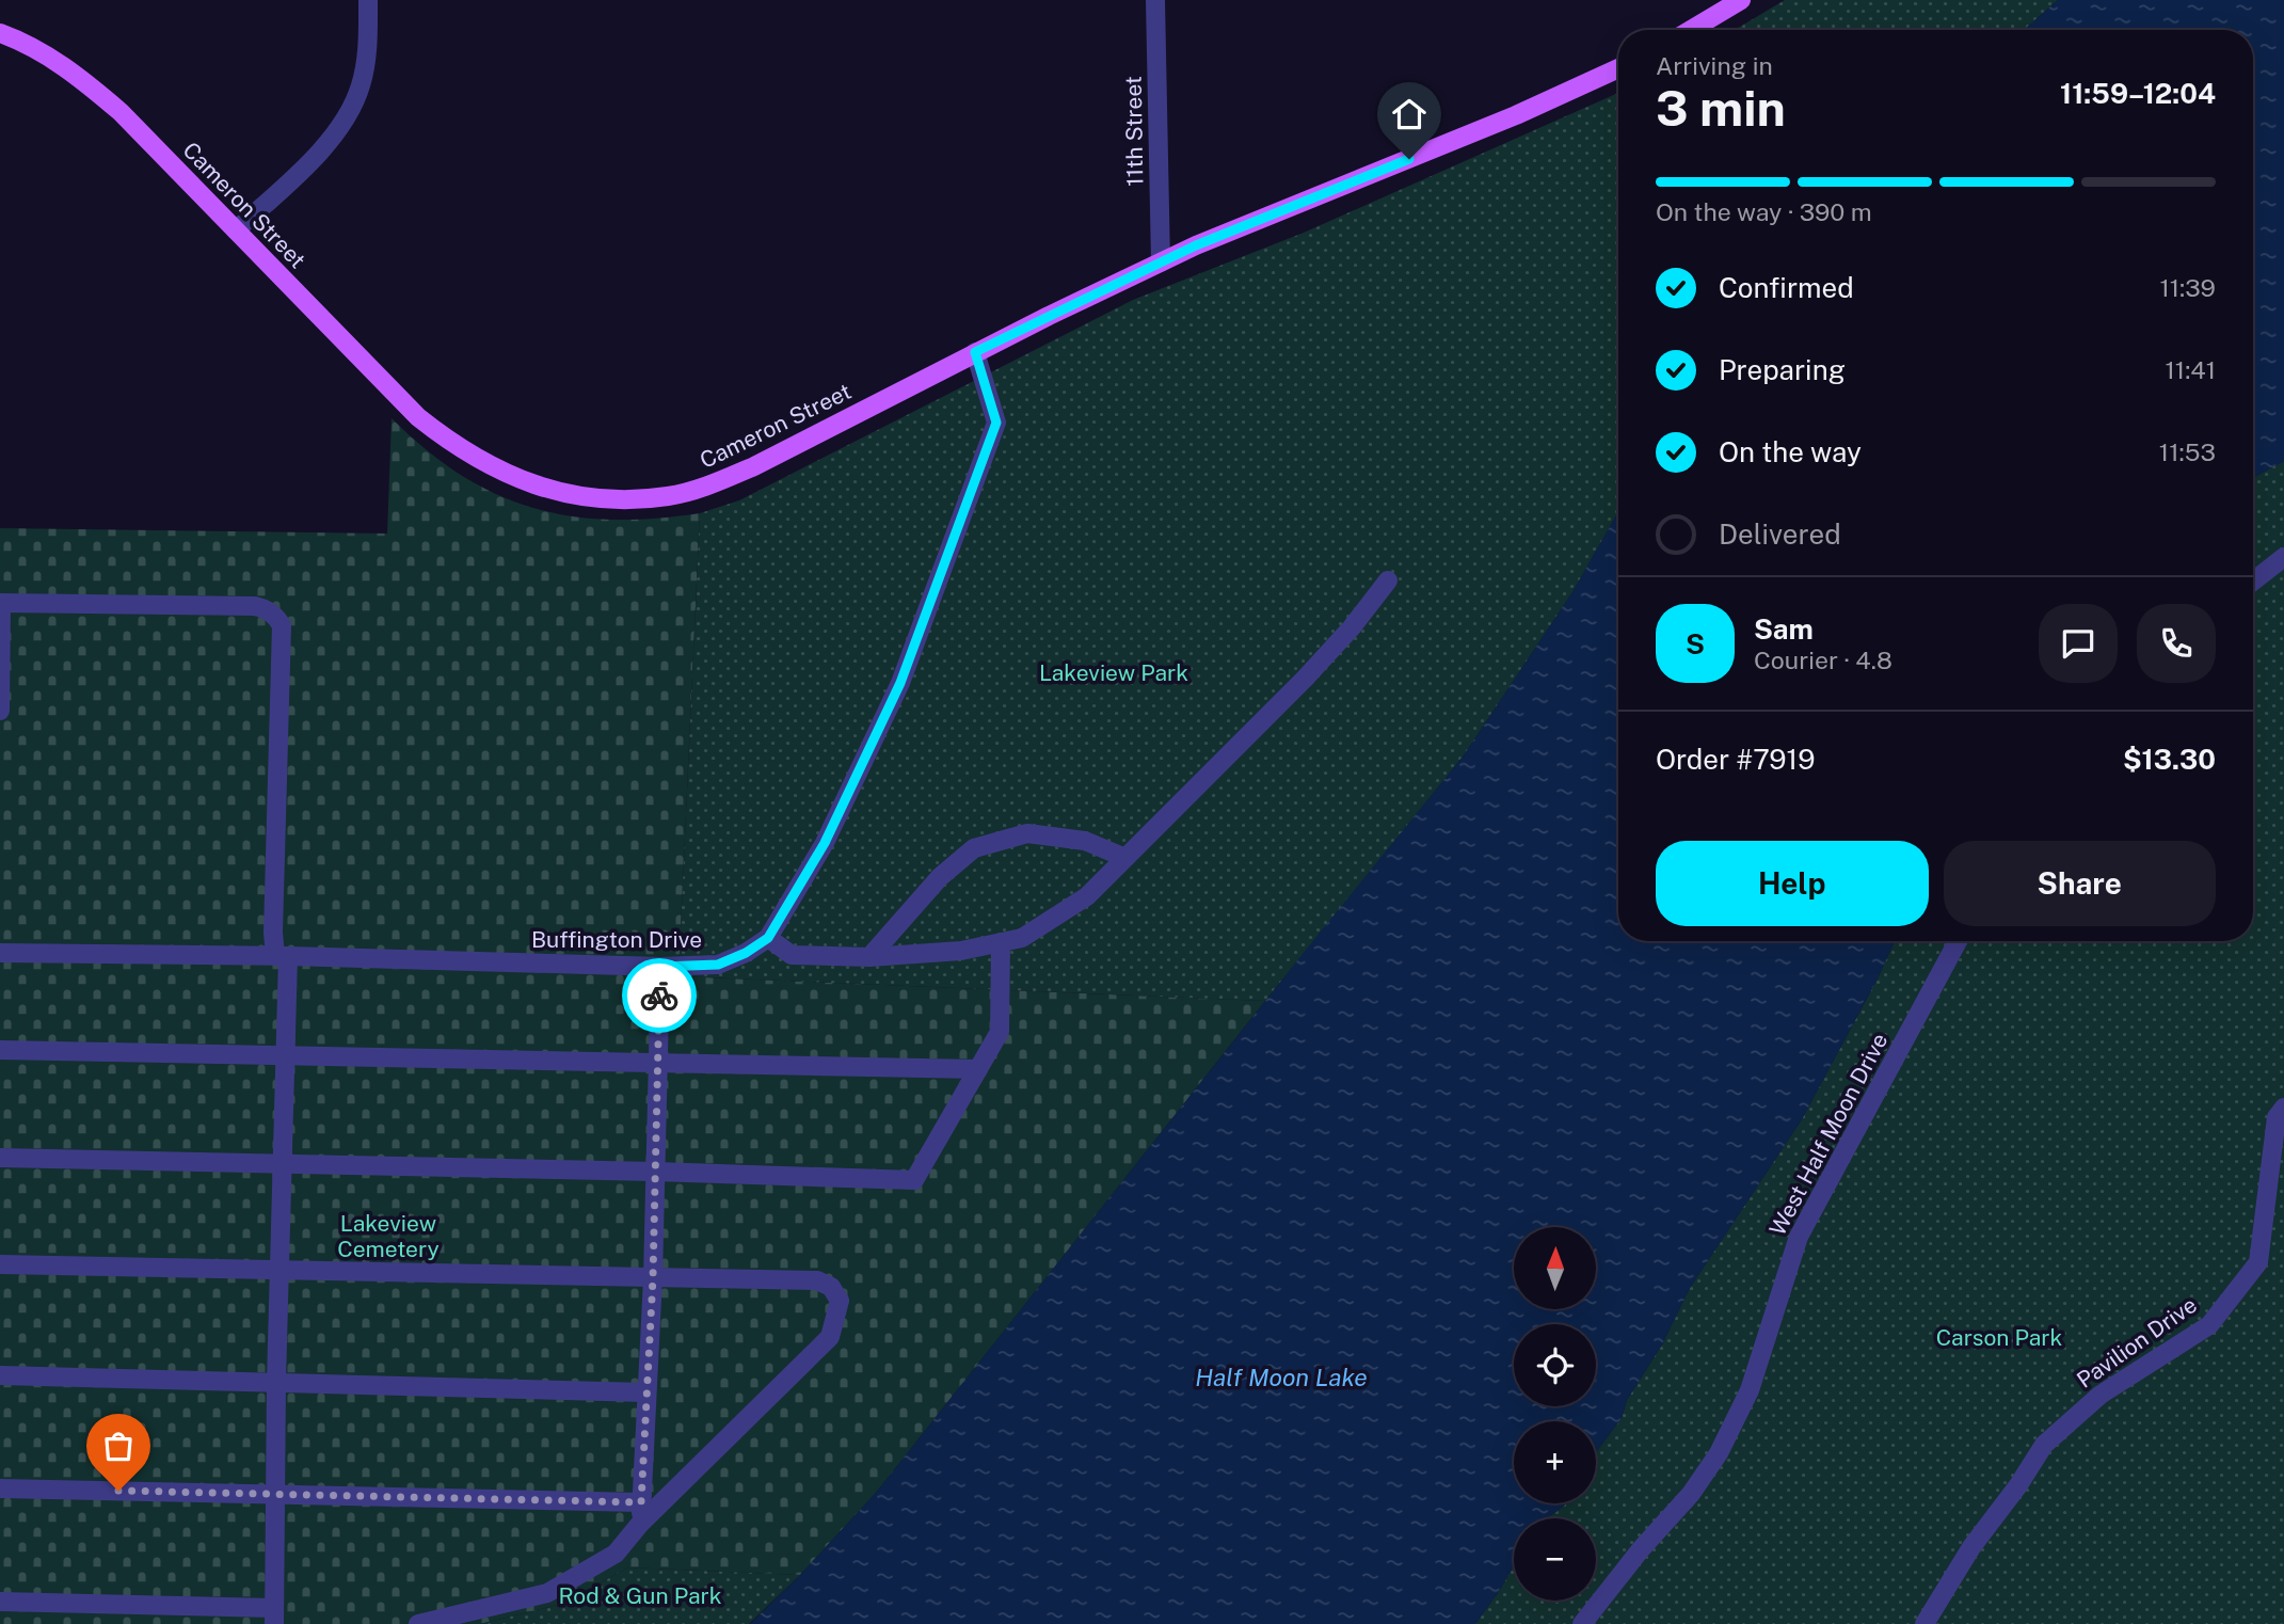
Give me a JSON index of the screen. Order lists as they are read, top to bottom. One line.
{"streets":{"main road":["Cameron Street"],"street":["11th Street","Buffington Drive","West Half Moon Drive","Pavilion Drive"]},"crossings":[["11th Street","Cameron Street"],["Cameron Street","Buffington Drive"]],"water":["Half Moon Lake"],"parks":["Lakeview Park","Lakeview Cemetery","Carson Park","Rod & Gun Park"],"north":"top","page":{"heading":["3 min","Arriving in","11:59–12:04"],"panel":["Sam","Courier · 4.8","Order #7919","$13.30"],"bar":"On the way · 390 m","list":[["Confirmed","11:39"],["Preparing","11:41"],["On the way","11:53"],"Delivered"],"round":"S","buttons":["Help","Share"],"map_buttons":["+","−"]}}
